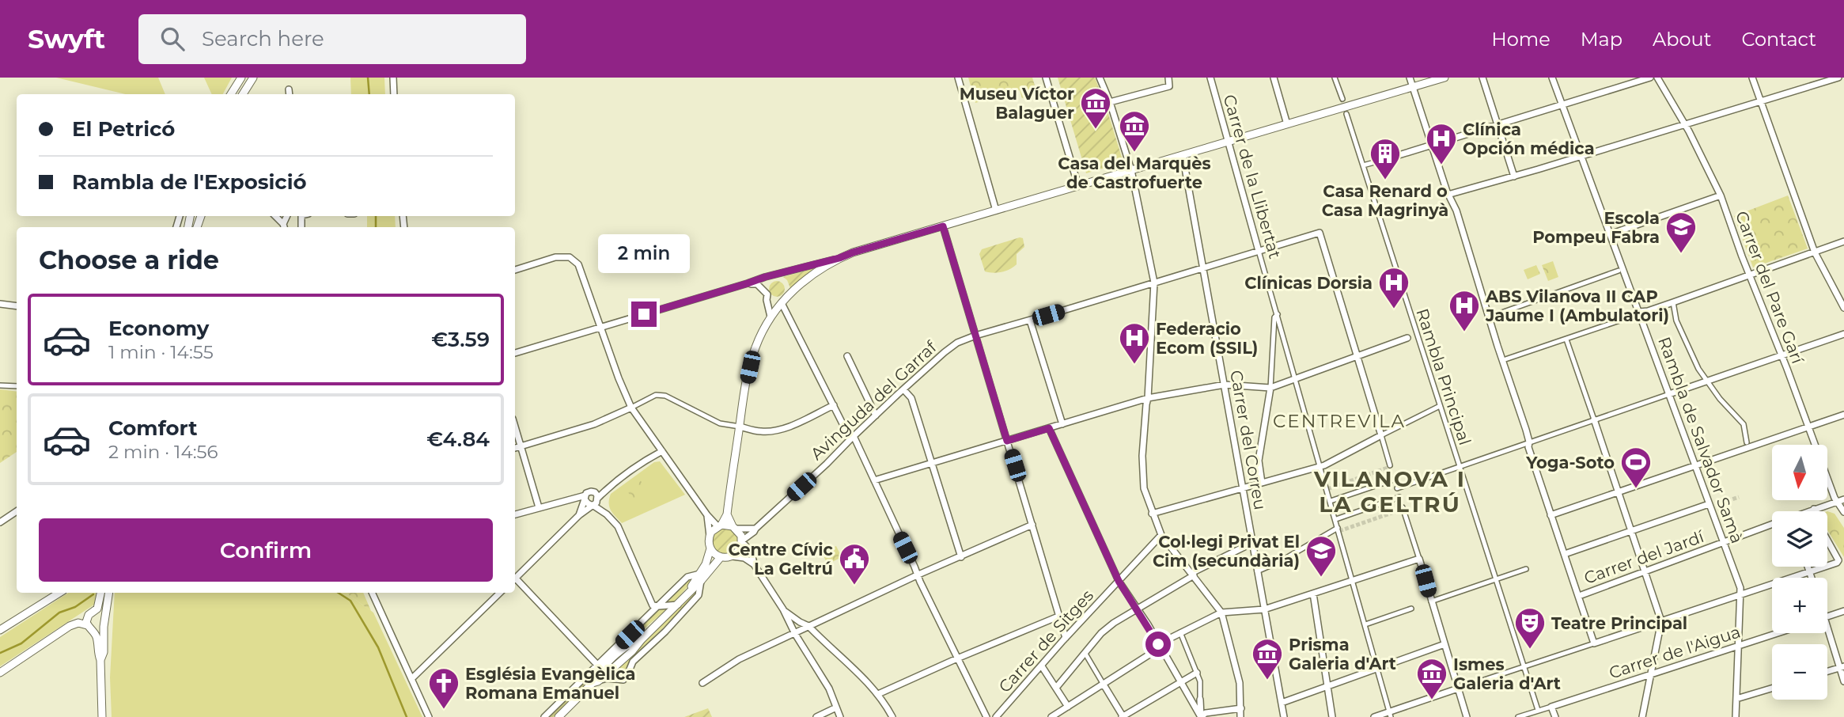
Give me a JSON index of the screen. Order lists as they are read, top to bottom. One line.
{"streets":{"street":["Carrer de la Llibertat","Carrer del Pare Garí","Rambla Principal","Avinguda del Garraf","Carrer del Correu","Rambla de Salvador Samà","Carrer del Jardí","Carrer de Sitges","Carrer de l'Aigua"]},"crossings":[["Carrer de la Llibertat","Avinguda del Garraf"],["Carrer del Pare Garí","Carrer del Jardí"],["Avinguda del Garraf","Carrer del Correu"],["Rambla de Salvador Samà","Carrer del Jardí"],["Rambla de Salvador Samà","Carrer de l'Aigua"]],"districts":["CENTREVILA","VILANOVA I LA GELTRÚ"],"places":{"museum":["Museu Víctor Balaguer","Casa del Marquès de Castrofuerte","Prisma Galeria d'Art","Ismes Galeria d'Art"],"hospital":["Clínica Opción médica","Clínicas Dorsia","ABS Vilanova II CAP Jaume I (Ambulatori)","Federacio Ecom (SSIL)"],"building":["Casa Renard o Casa Magrinyà"],"school or university":["Escola Pompeu Fabra","Col·legi Privat El Cim (secundària)"],"sports":["Yoga-Soto"],"public building":["Centre Cívic La Geltrú"],"theatre":["Teatre Principal"],"church":["Església Evangèlica Romana Emanuel"]},"north":"bottom","page":{"header":"Swyft","search":"Search here","nav":["Home","Map","About","Contact"],"banner":["El Petricó","Rambla de l'Exposició"],"heading":"Choose a ride","bubble":"2 min","list":[{"name":"Economy","note":"1 min · 14:55","value":"€3.59"},{"name":"Comfort","note":"2 min · 14:56","value":"€4.84"}],"map_buttons":["+","−"],"buttons":"Confirm"}}
